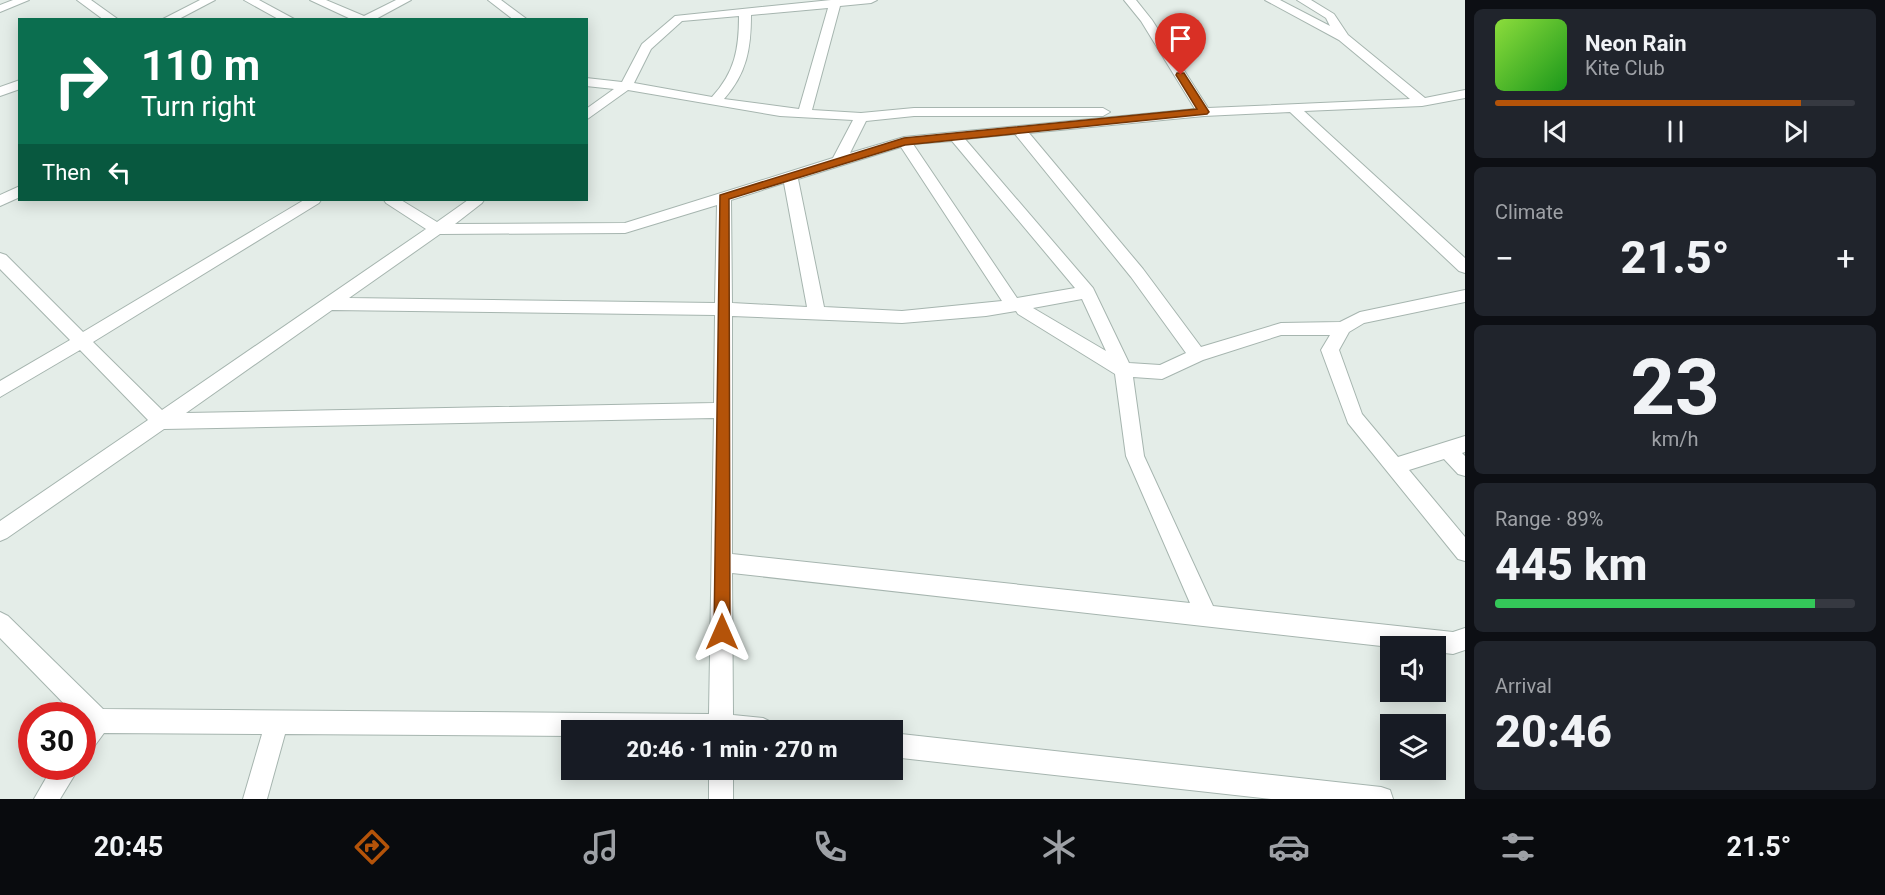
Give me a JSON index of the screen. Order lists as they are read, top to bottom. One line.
{"page":{"turn":["110 m","Turn right"],"song":["Neon Rain","Kite Club"],"then":"Then","tile":["Climate",["23","km/h"],["Range · 89%","445 km"],["Arrival","20:46"]],"heat":["−","21.5°","+"],"limit":"30","trip":"20:46 · 1 min · 270 m","tabs":["20:45","21.5°"]}}
